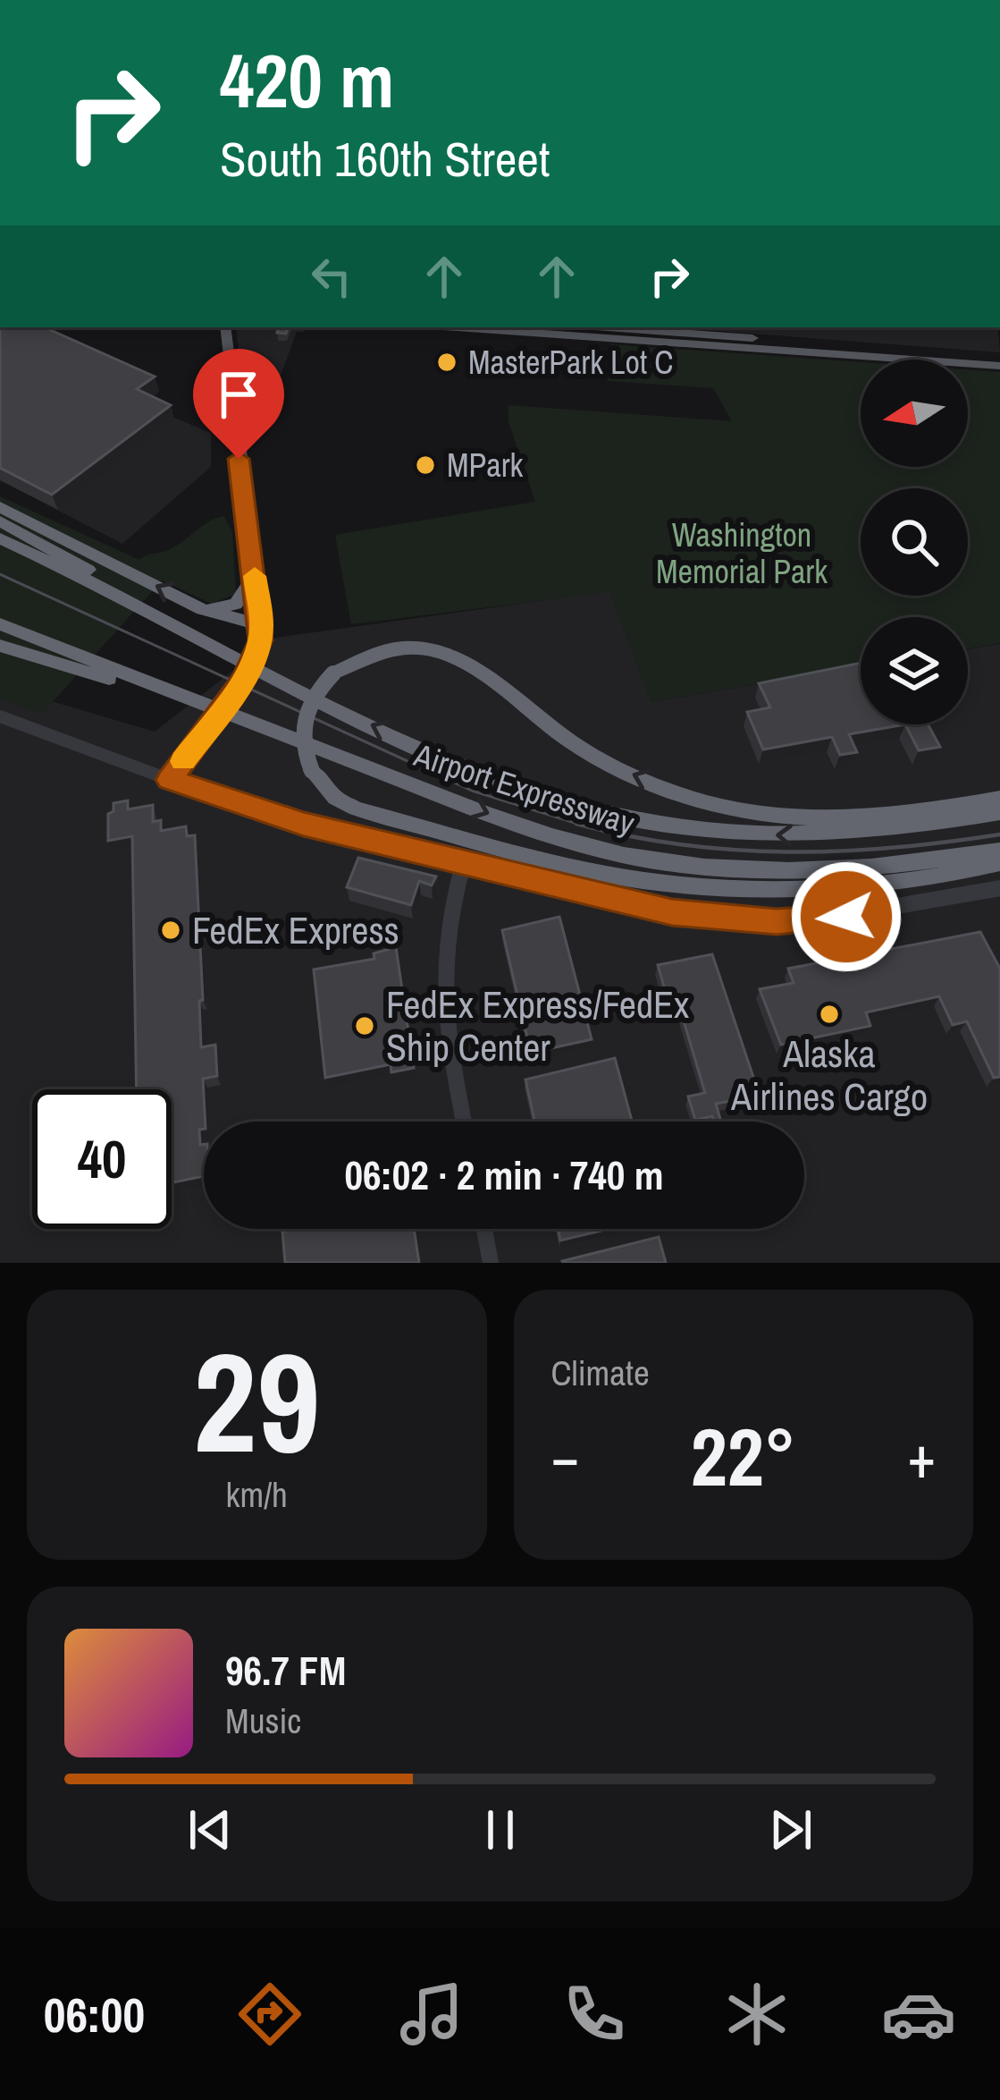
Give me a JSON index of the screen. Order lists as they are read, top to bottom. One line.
{"streets":{"highway":["Airport Expressway"]},"parks":["Washington Memorial Park"],"places":["MasterPark Lot C","MPark","FedEx Express","Alaska Airlines Cargo","FedEx Express/FedEx Ship Center"],"north":"left","page":{"turn":["420 m","South 160th Street"],"limit":"40","trip":"06:02 · 2 min · 740 m","tile":[["29","km/h"],"Climate"],"heat":["−","22°","+"],"song":["96.7 FM","Music"],"tabs":"06:00"}}
